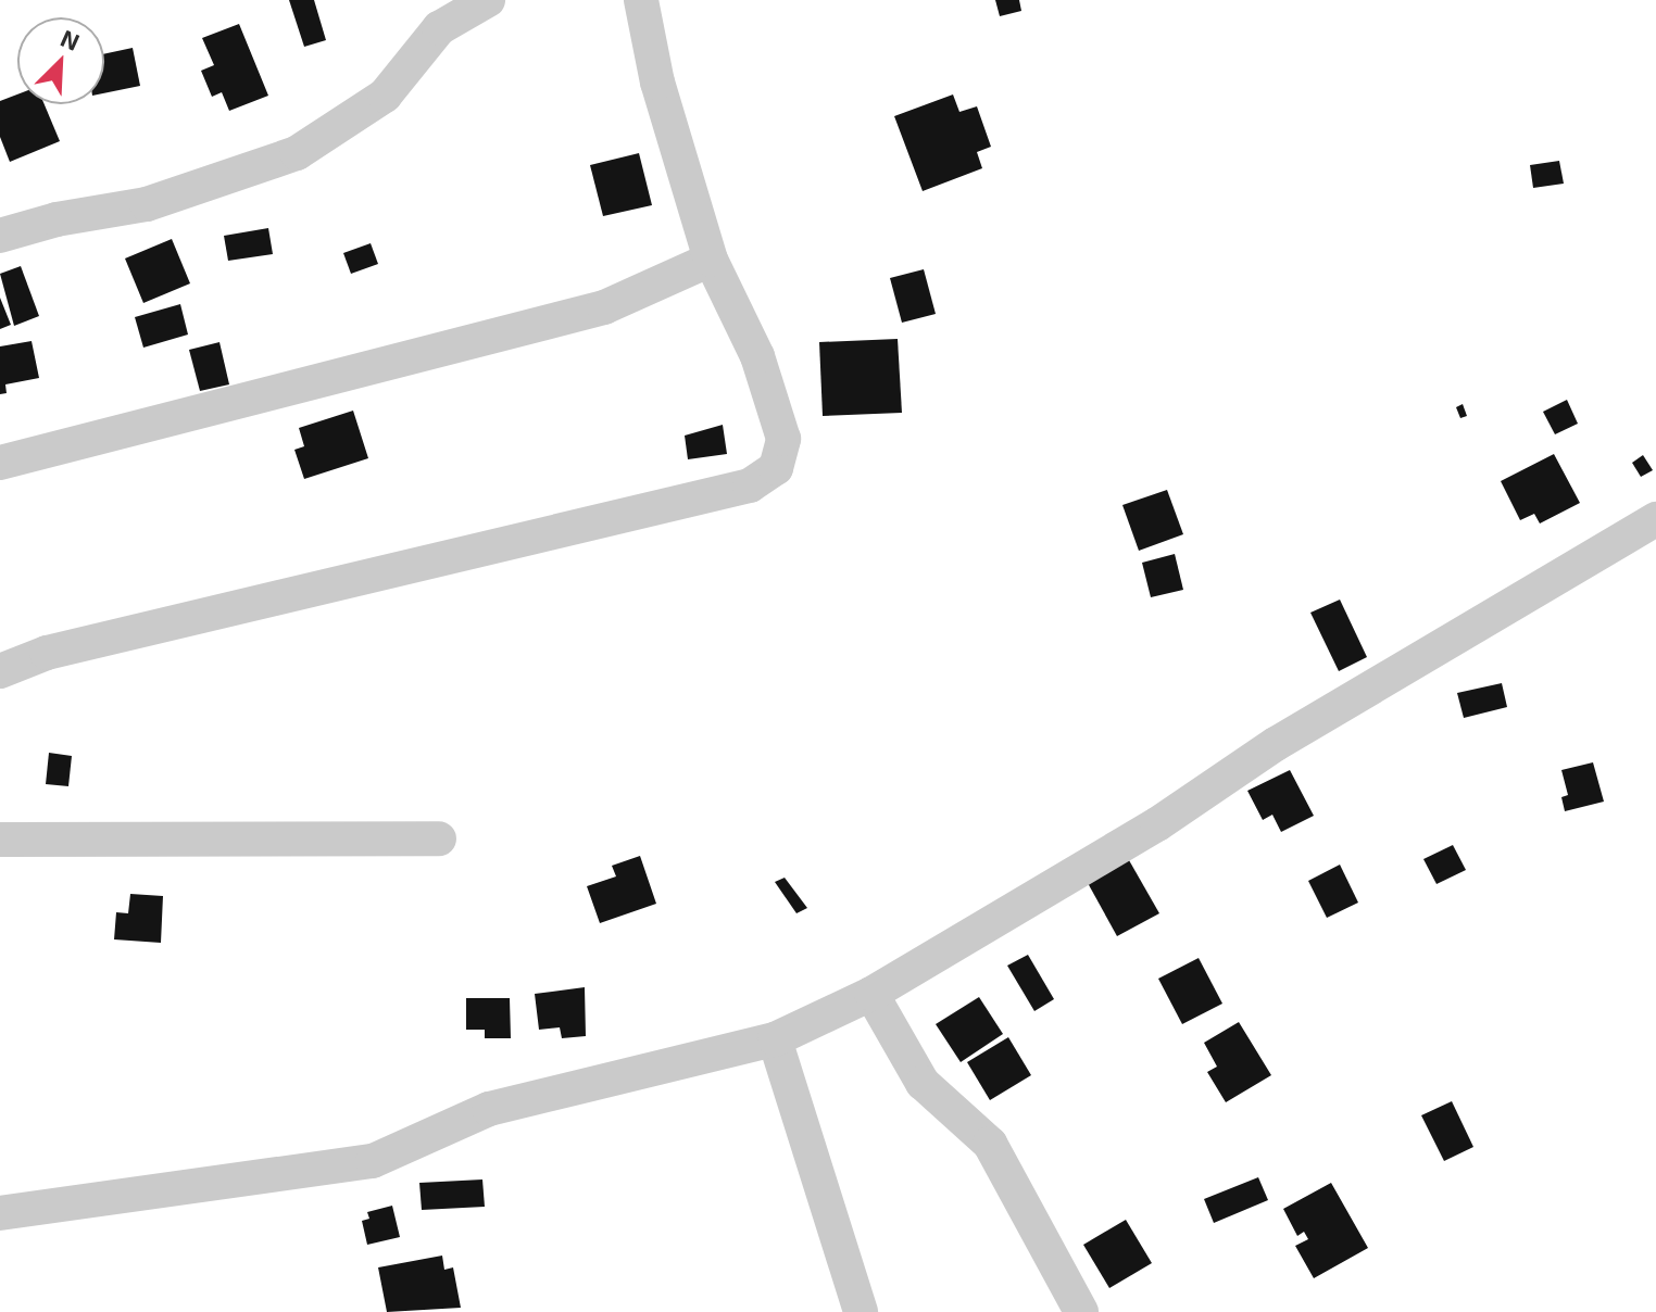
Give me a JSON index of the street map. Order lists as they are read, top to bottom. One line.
{"north":"top right"}
